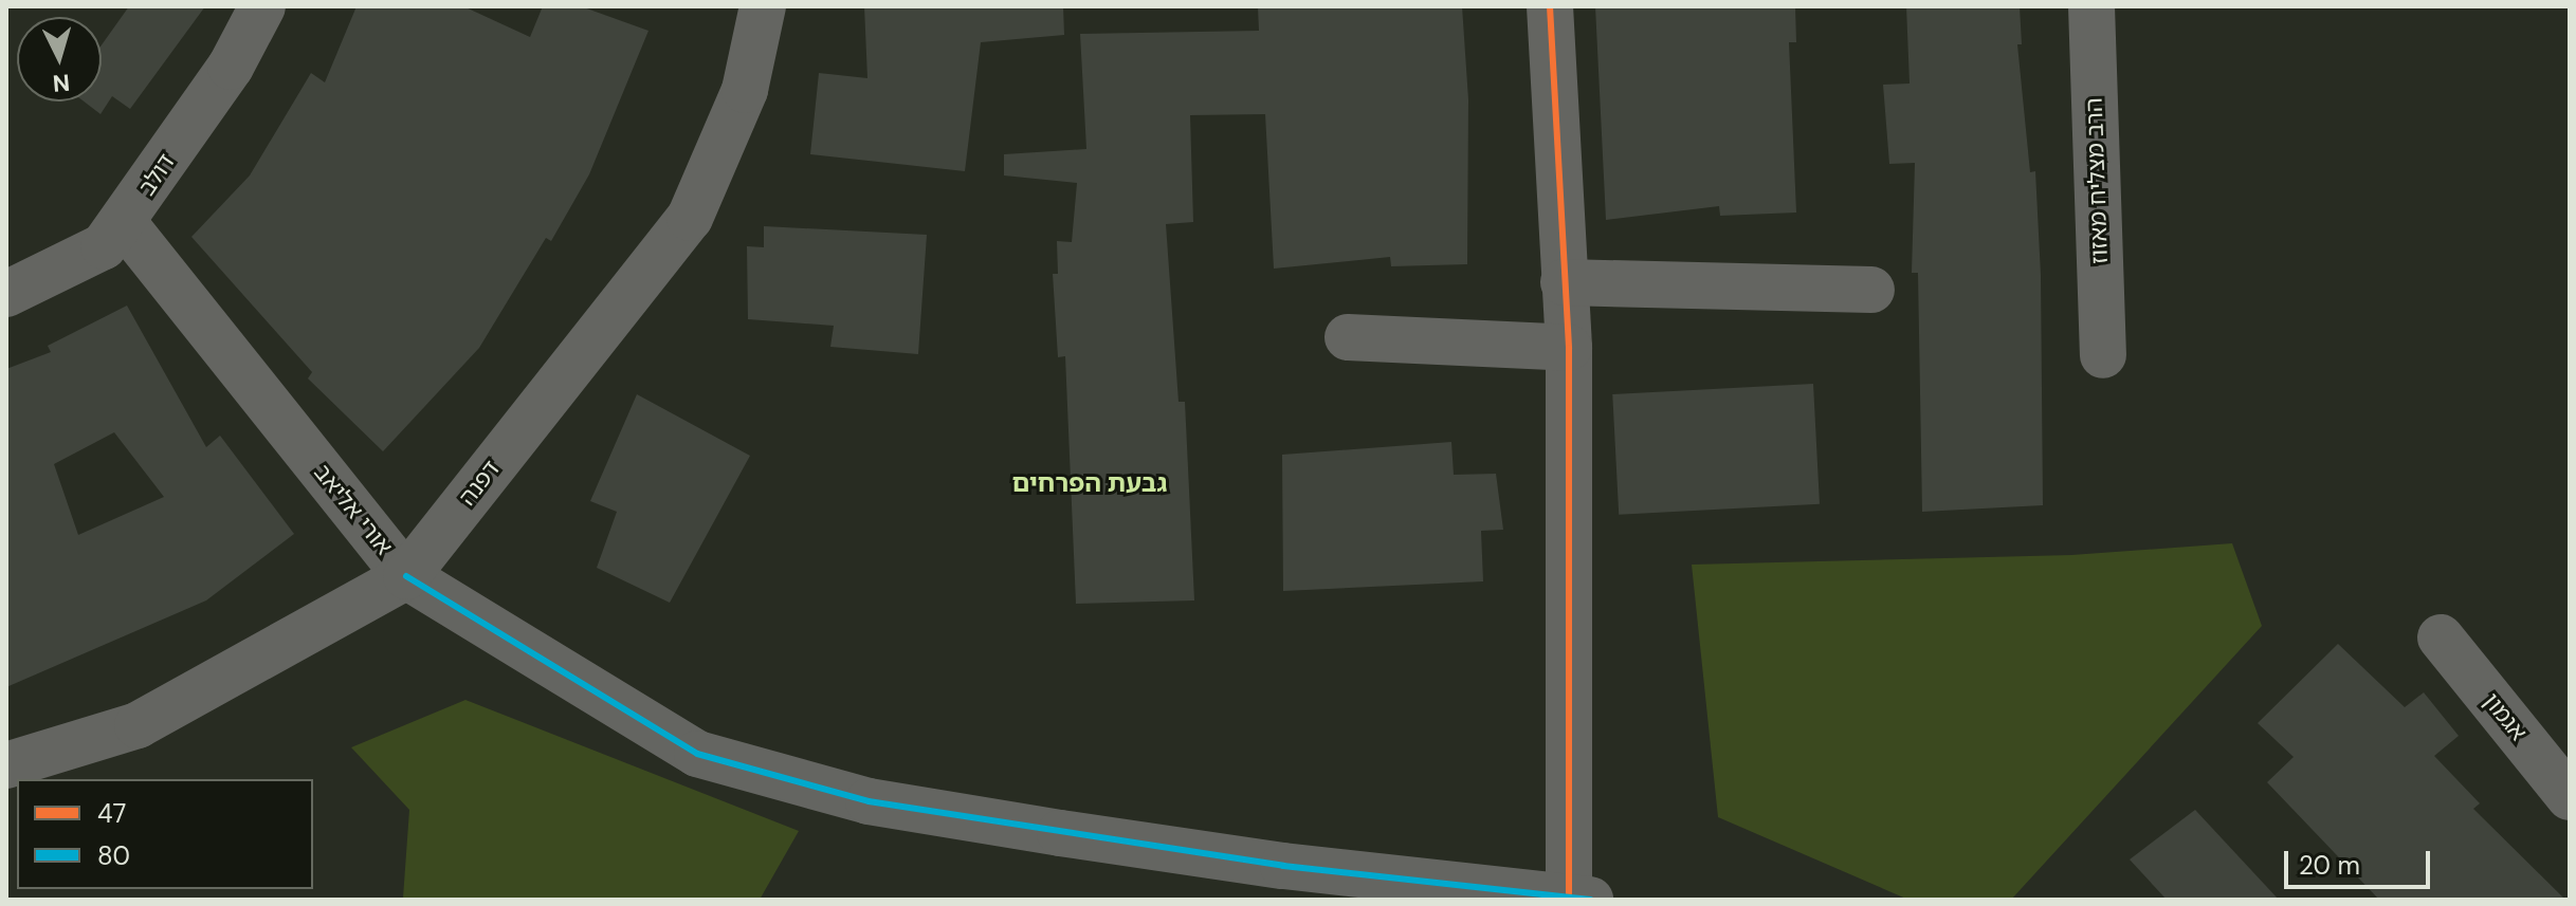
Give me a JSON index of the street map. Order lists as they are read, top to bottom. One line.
{"streets":{"street":["דולב","הרב מצליח מאזוז","דפנה","אורי אליאב","אגמון"]},"crossings":[["דולב","אורי אליאב"],["דפנה","אורי אליאב"]],"districts":["גבעת הפרחים"],"lines":["transit line 47","transit line 80"],"legend":["47","80"],"scale_bar":"20 m","north":"bottom"}
